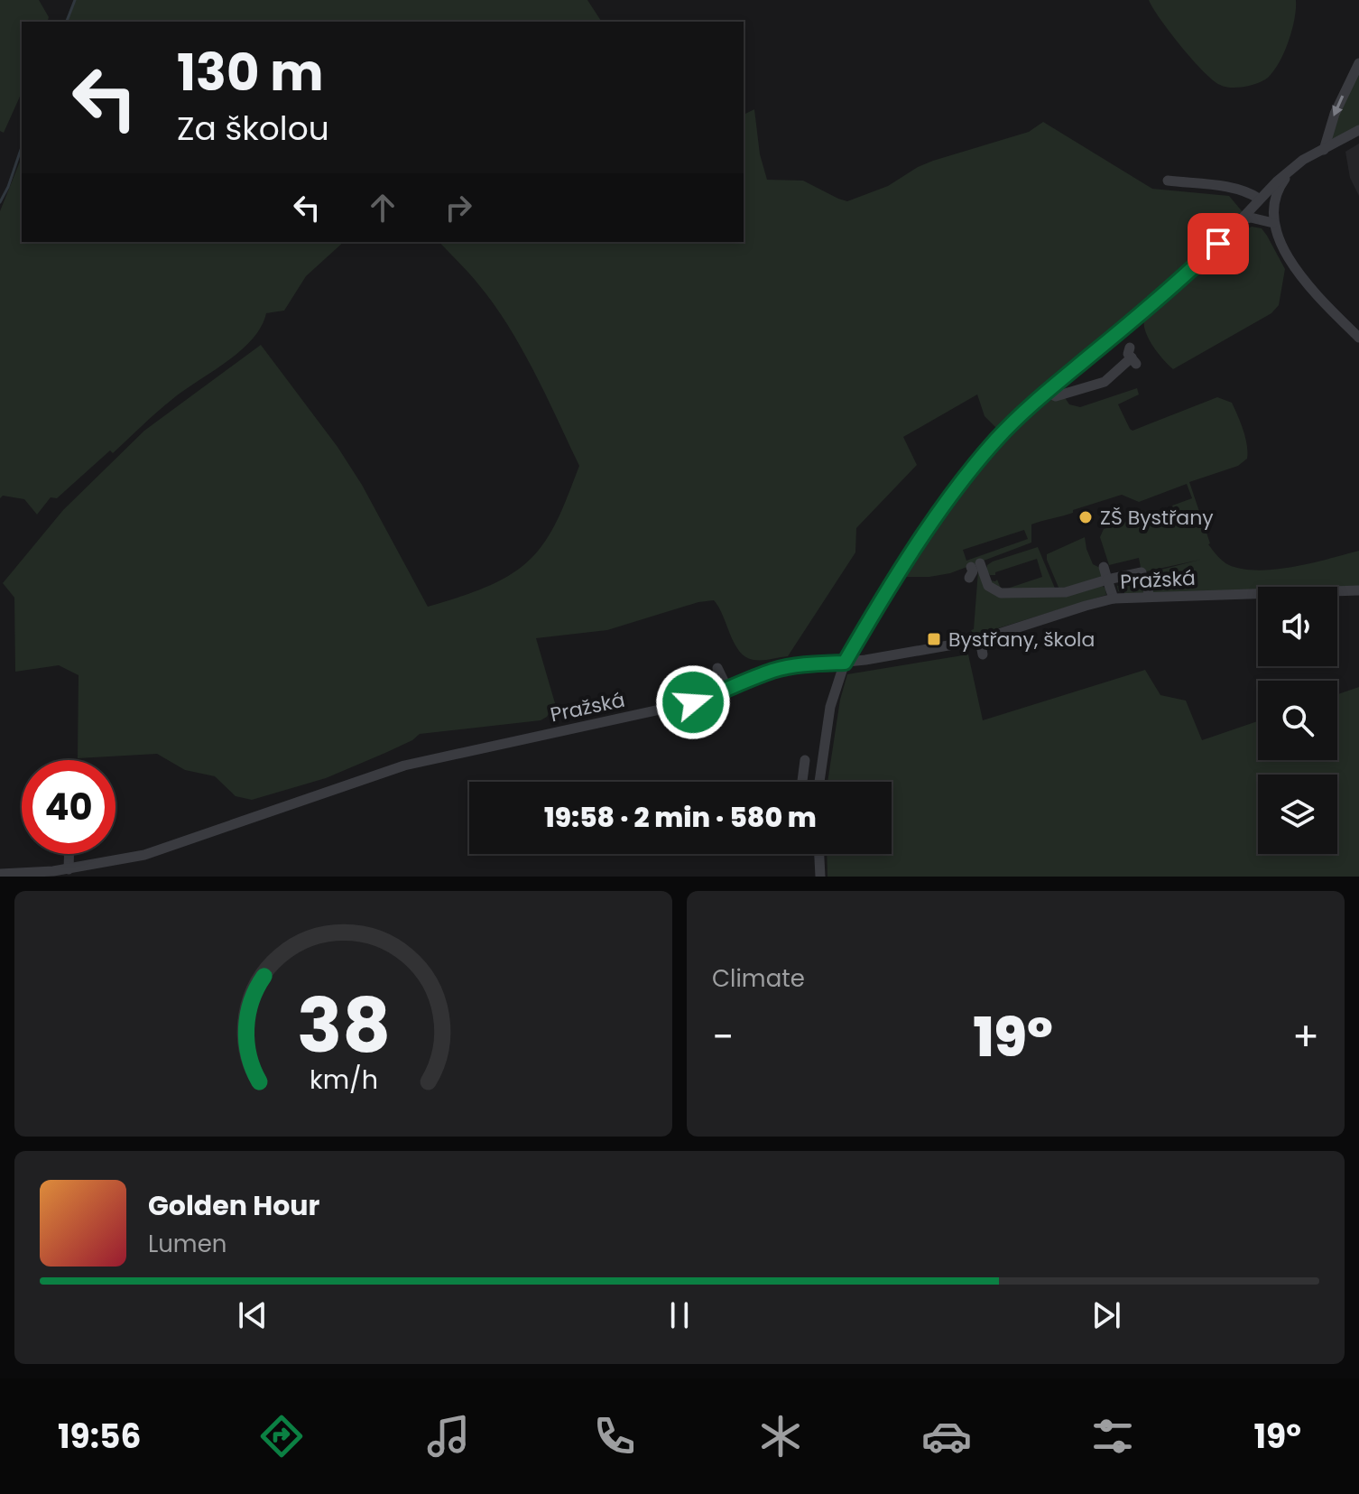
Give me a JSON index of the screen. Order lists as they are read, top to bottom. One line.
{"streets":{"street":["Pražská"]},"places":{"other":["ZŠ Bystřany"],"transit":["Bystřany, škola"]},"page":{"turn":["130 m","Za školou"],"limit":"40","trip":"19:58 · 2 min · 580 m","tile":"Climate","heat":["−","19°","+"],"song":["Golden Hour","Lumen"],"tabs":["19:56","19°"],"gauge":["38","km/h"]}}
